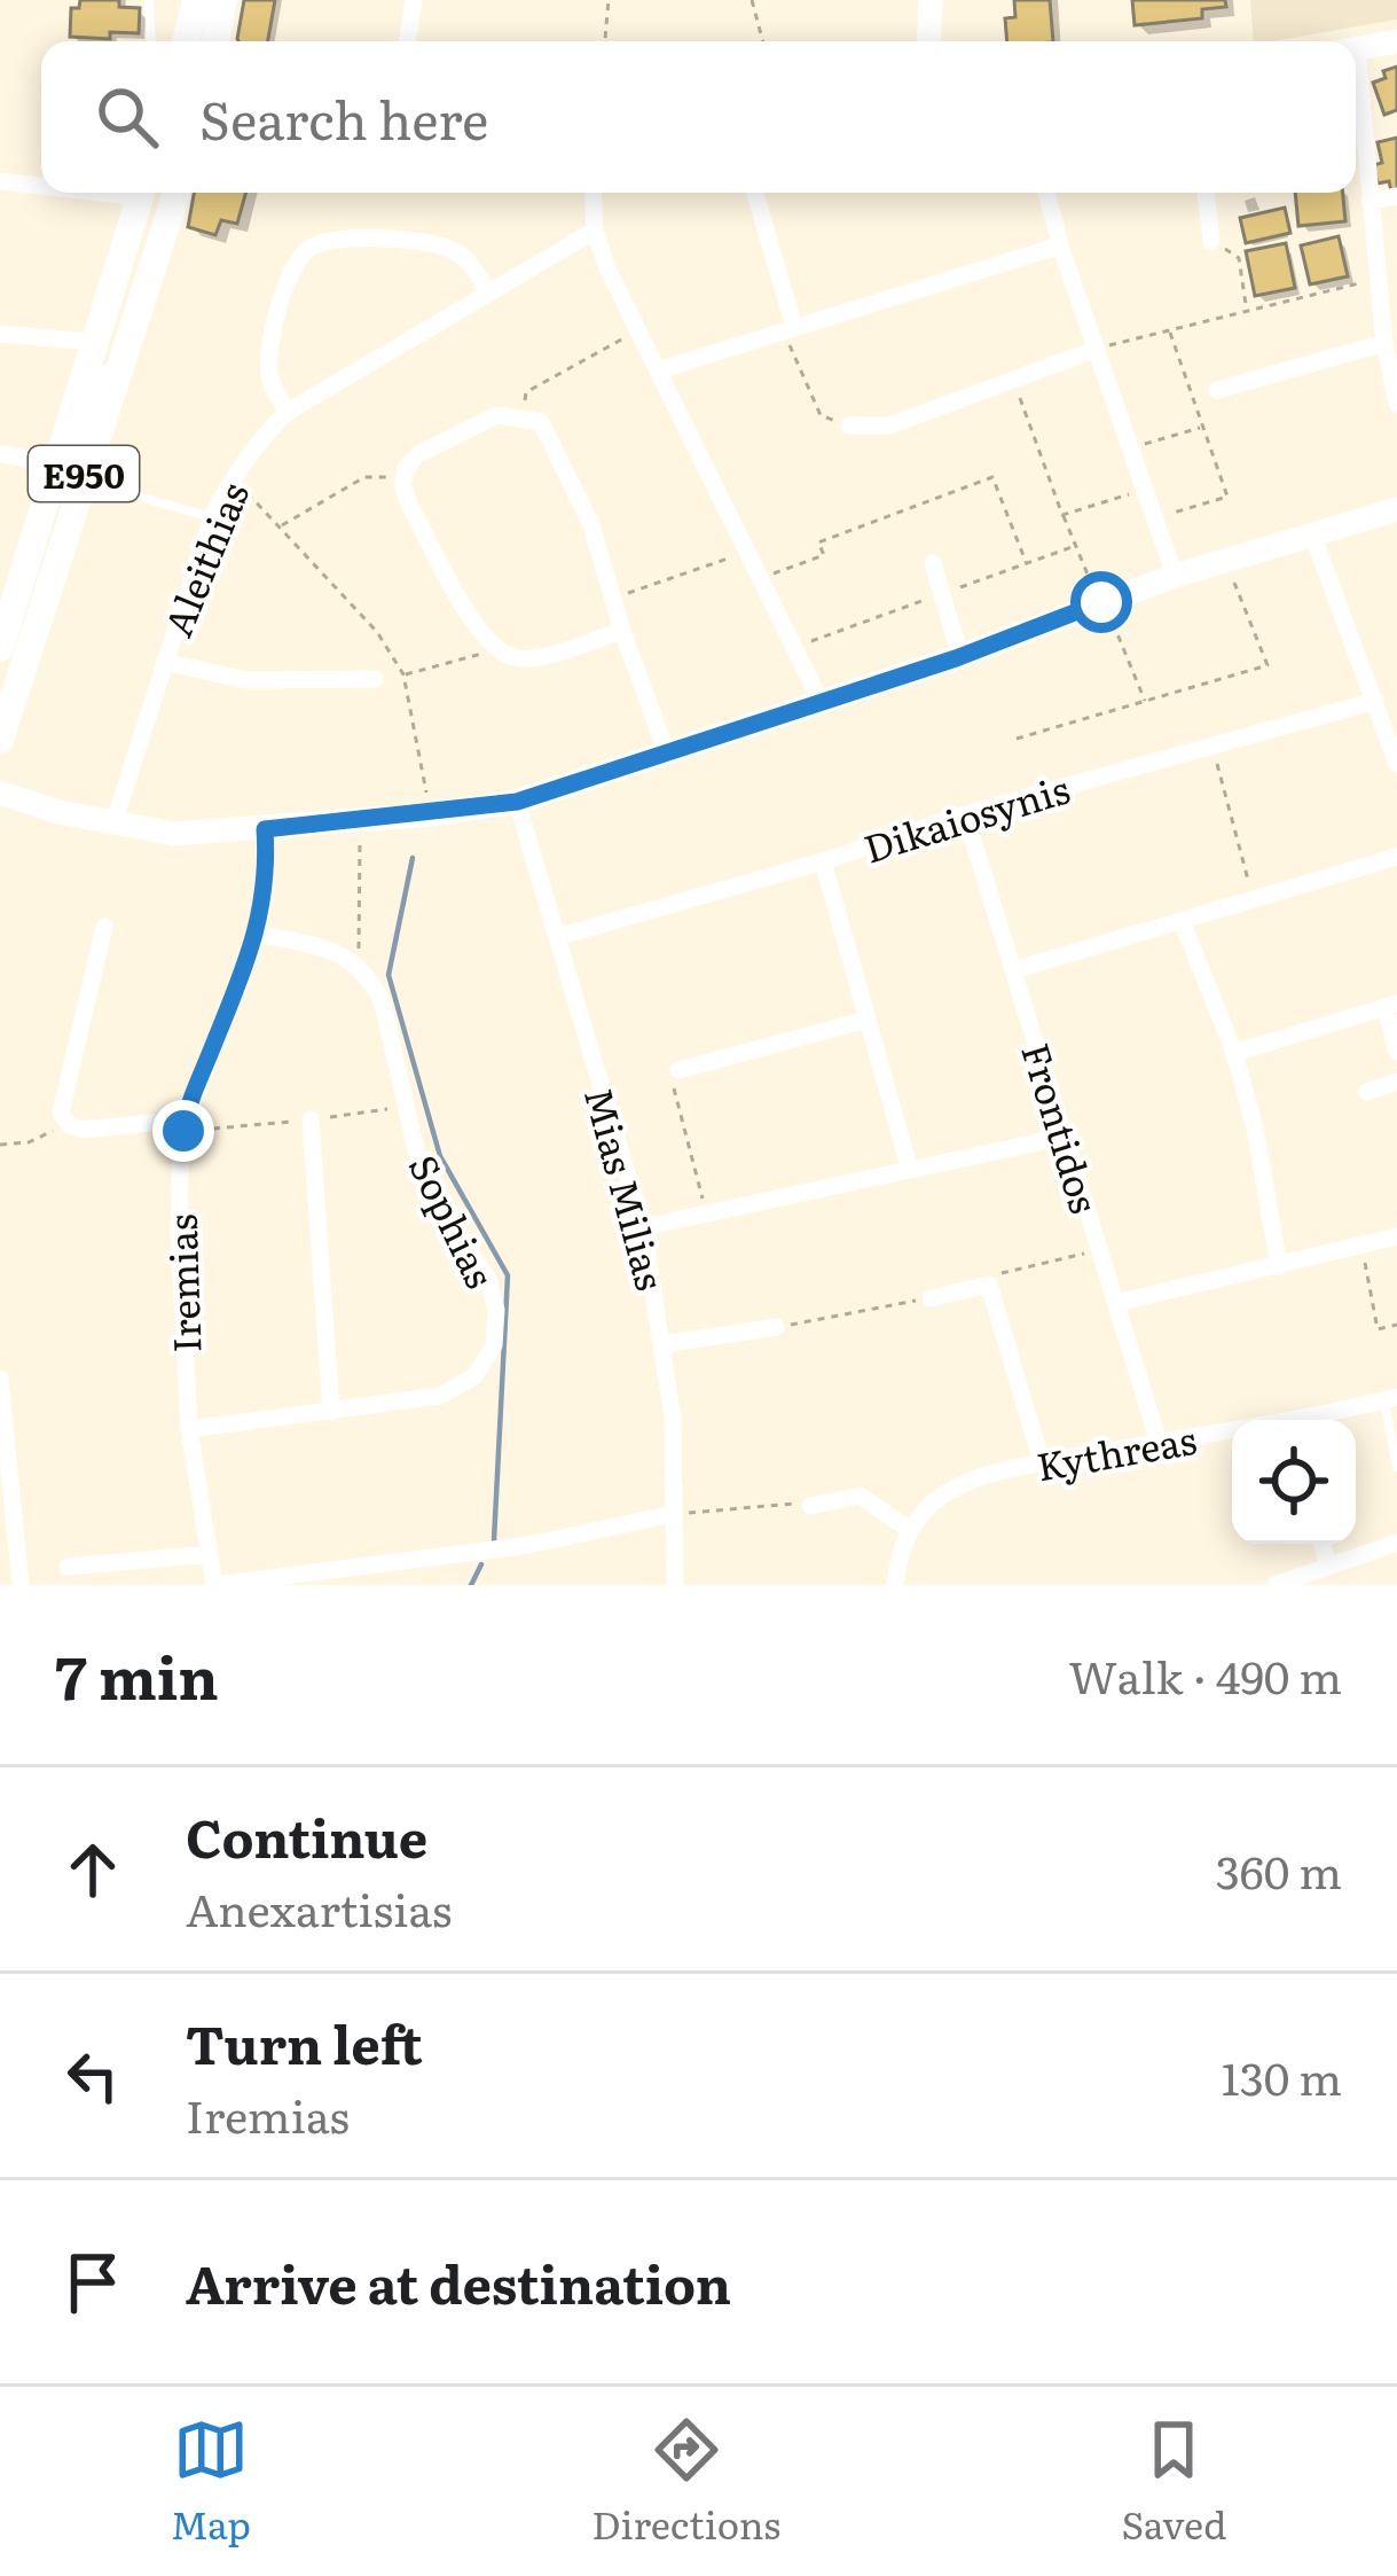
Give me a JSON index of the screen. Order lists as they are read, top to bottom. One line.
{"streets":{"main road":["E950"],"street":["Aleithias","Dikaiosynis","Frontidos","Mias Milias","Sophias","Iremias","Kythreas"]},"crossings":[["Dikaiosynis","Frontidos"],["Dikaiosynis","Mias Milias"],["Frontidos","Kythreas"],["Sophias","Iremias"]],"page":{"search":"Search here","heading":["7 min","Walk · 490 m"],"list":[["Continue","Anexartisias","360 m"],["Turn left","Iremias","130 m"],"Arrive at destination"],"nav":["Map","Directions","Saved"]}}
